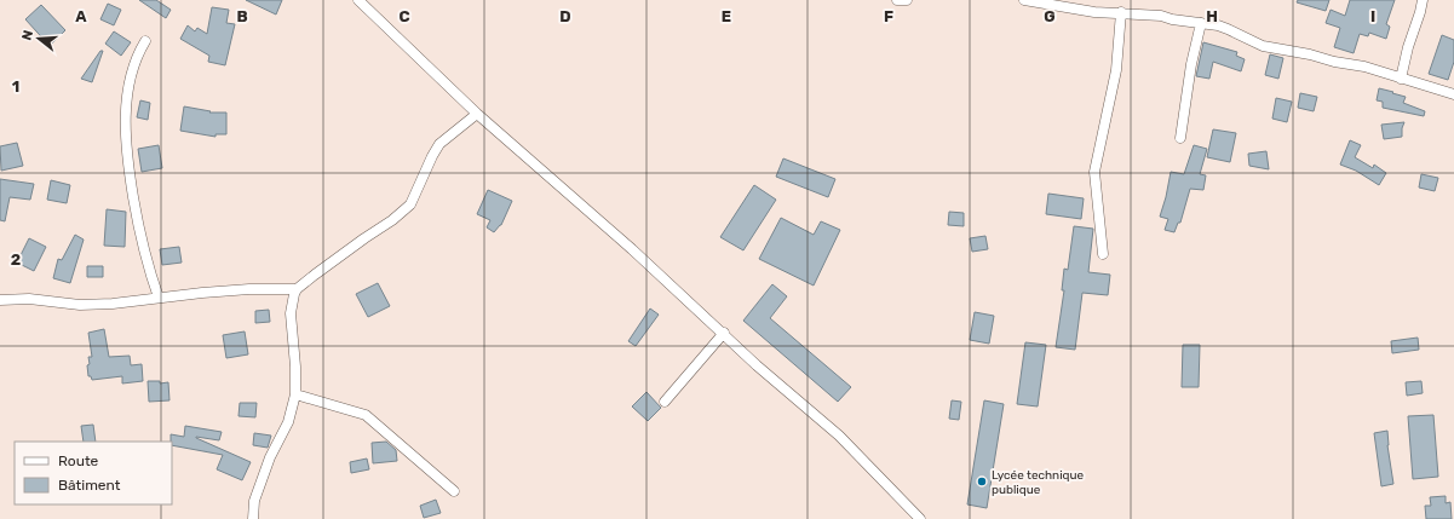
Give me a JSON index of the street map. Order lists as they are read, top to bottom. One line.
{"places":["Lycée technique publique"],"legend":["Route","Bâtiment"],"north":"left","grid":{"columns":["A","B","C","D","E","F","G","H","I"],"rows":["1","2"]}}
